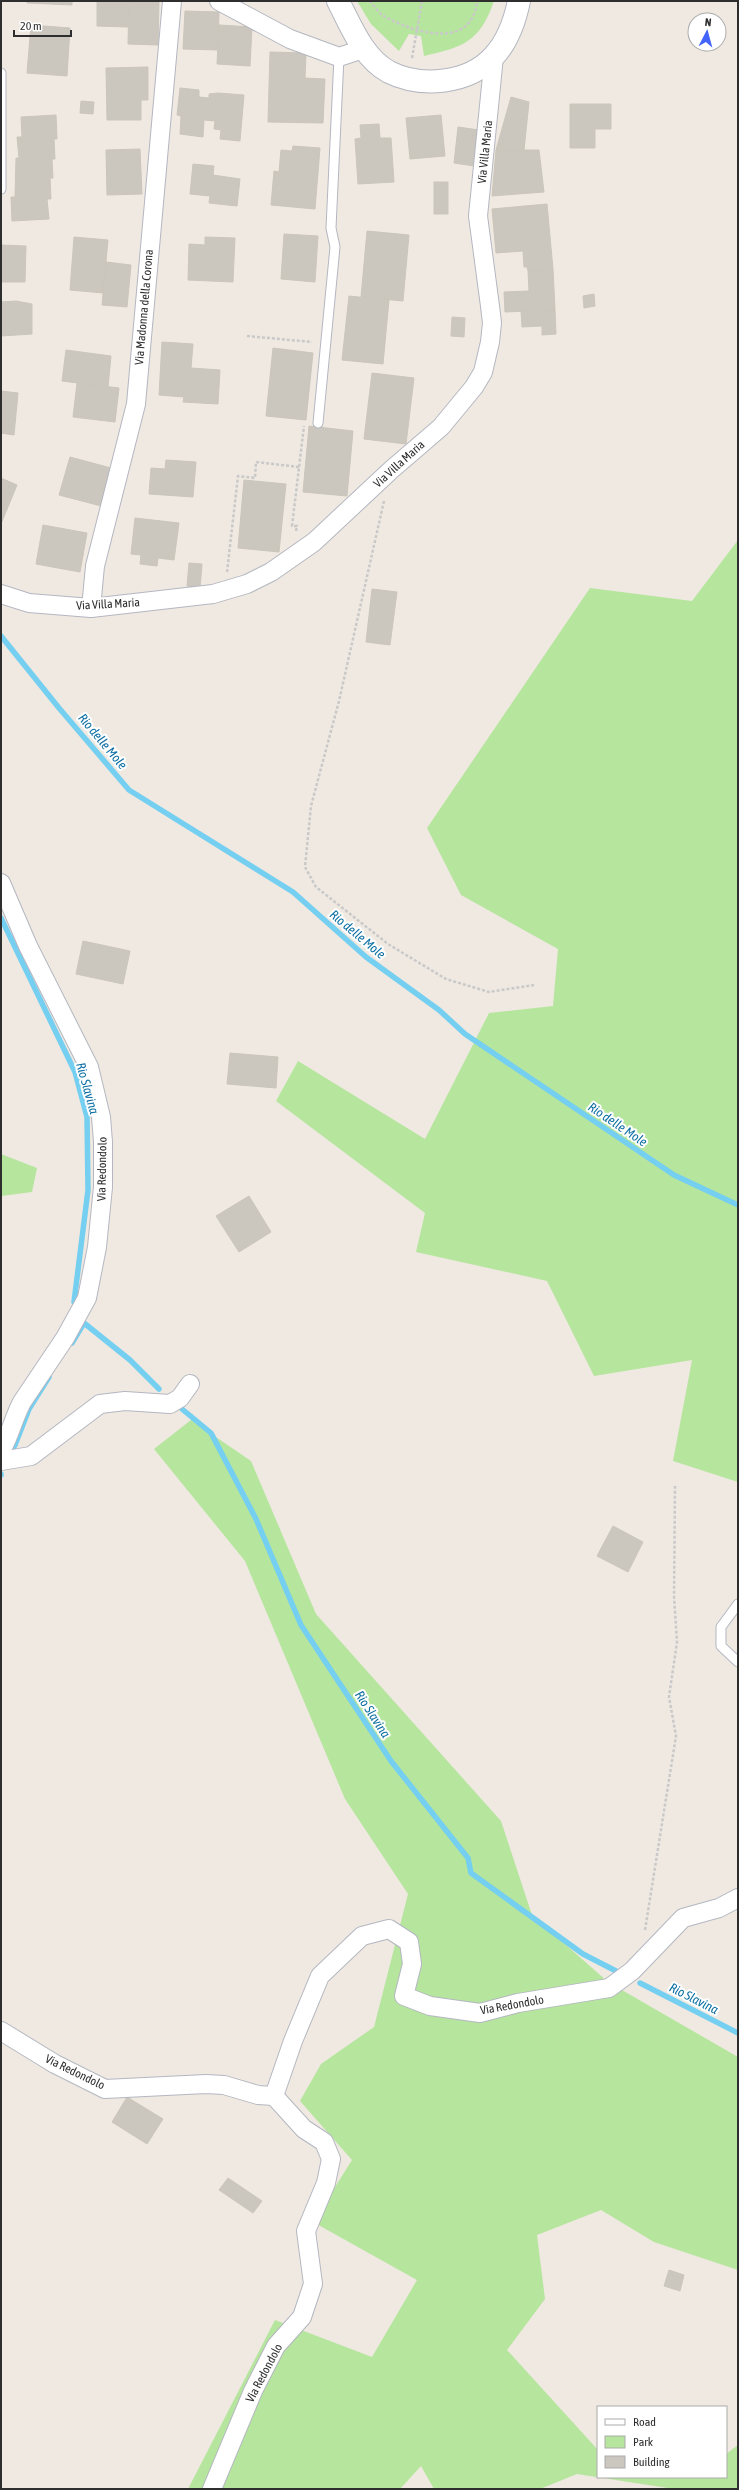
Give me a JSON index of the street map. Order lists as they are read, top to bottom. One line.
{"streets":{"street":["Via Villa Maria","Via Madonna della Corona","Via Redondolo"]},"crossings":[["Via Villa Maria","Via Madonna della Corona"]],"water":["Rio delle Mole","Rio Slavina"],"legend":["Road","Park","Building"],"scale_bar":"20 m","north":"top"}
